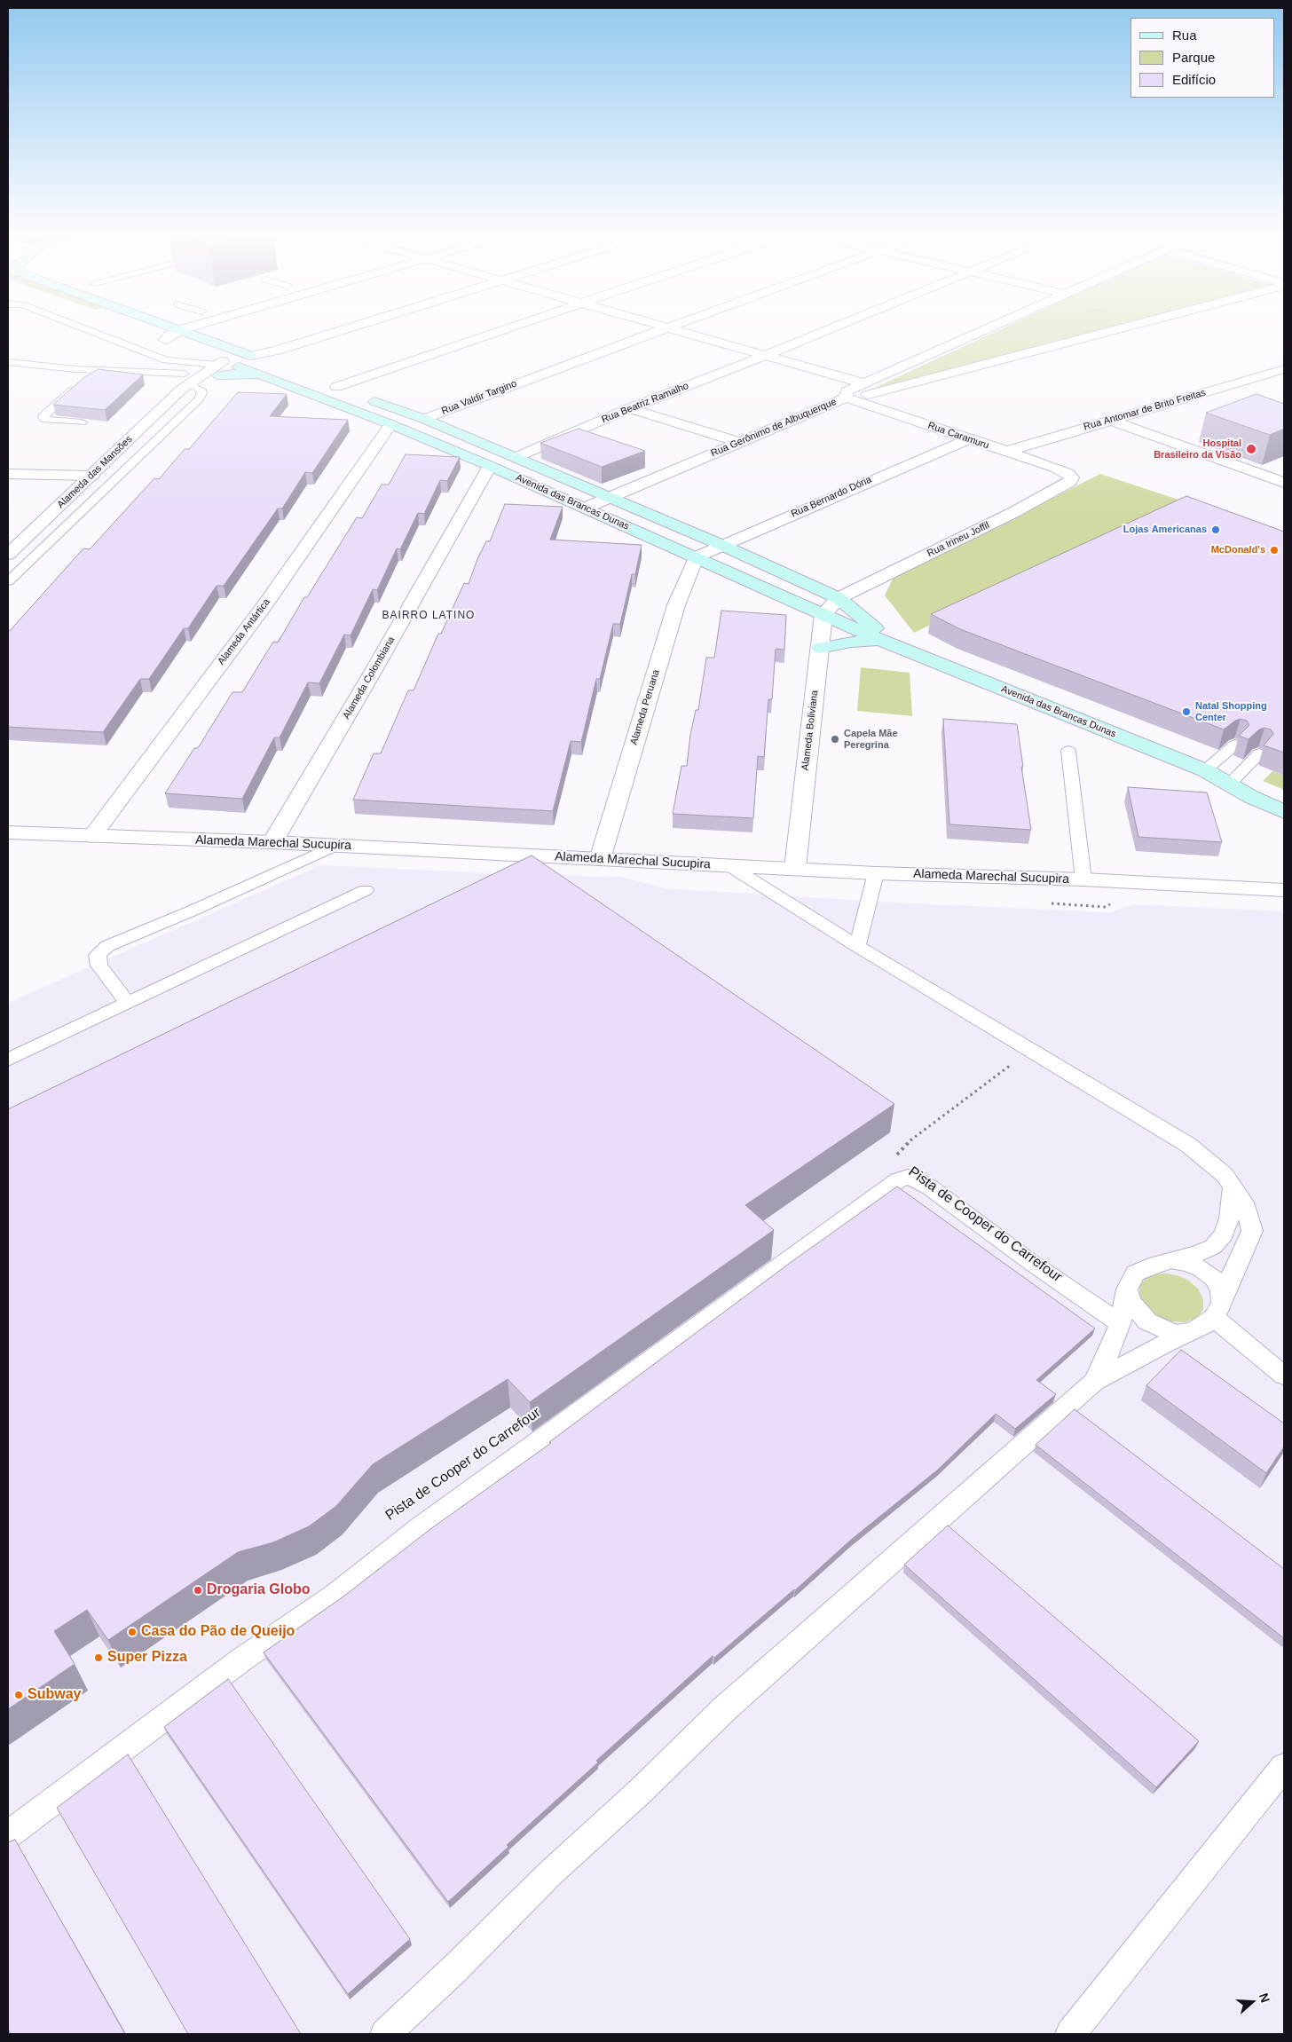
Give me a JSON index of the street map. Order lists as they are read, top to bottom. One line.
{"streets":{"main road":["Avenida das Brancas Dunas"],"street":["Rua Valdir Targino","Rua Beatriz Ramalho","Rua Antomar de Brito Freitas","Rua Gerônimo de Albuquerque","Rua Caramuru","Alameda das Mansões","Rua Bernardo Dória","Rua Irineu Joffil","Alameda Antártica","Alameda Colombiana","Alameda Peruana","Alameda Boliviana","Alameda Marechal Sucupira"]},"crossings":[["Rua Valdir Targino","Avenida das Brancas Dunas"],["Rua Beatriz Ramalho","Avenida das Brancas Dunas"],["Rua Antomar de Brito Freitas","Rua Caramuru"],["Rua Gerônimo de Albuquerque","Rua Caramuru"],["Rua Gerônimo de Albuquerque","Avenida das Brancas Dunas"],["Rua Caramuru","Rua Bernardo Dória"],["Rua Caramuru","Rua Irineu Joffil"],["Alameda das Mansões","Avenida das Brancas Dunas"],["Rua Bernardo Dória","Avenida das Brancas Dunas"],["Rua Bernardo Dória","Alameda Peruana"],["Avenida das Brancas Dunas","Rua Irineu Joffil"],["Avenida das Brancas Dunas","Alameda Antártica"],["Avenida das Brancas Dunas","Alameda Colombiana"],["Avenida das Brancas Dunas","Alameda Peruana"],["Avenida das Brancas Dunas","Alameda Boliviana"],["Alameda Antártica","Alameda Marechal Sucupira"],["Alameda Colombiana","Alameda Marechal Sucupira"],["Alameda Peruana","Alameda Marechal Sucupira"],["Alameda Boliviana","Alameda Marechal Sucupira"]],"districts":["BAIRRO LATINO"],"places":["Hospital Brasileiro da Visão","Lojas Americanas","McDonald's","Natal Shopping Center","Capela Mãe Peregrina","Drogaria Globo","Casa do Pão de Queijo","Super Pizza","Subway"],"legend":["Rua","Parque","Edifício"],"north":"right"}
